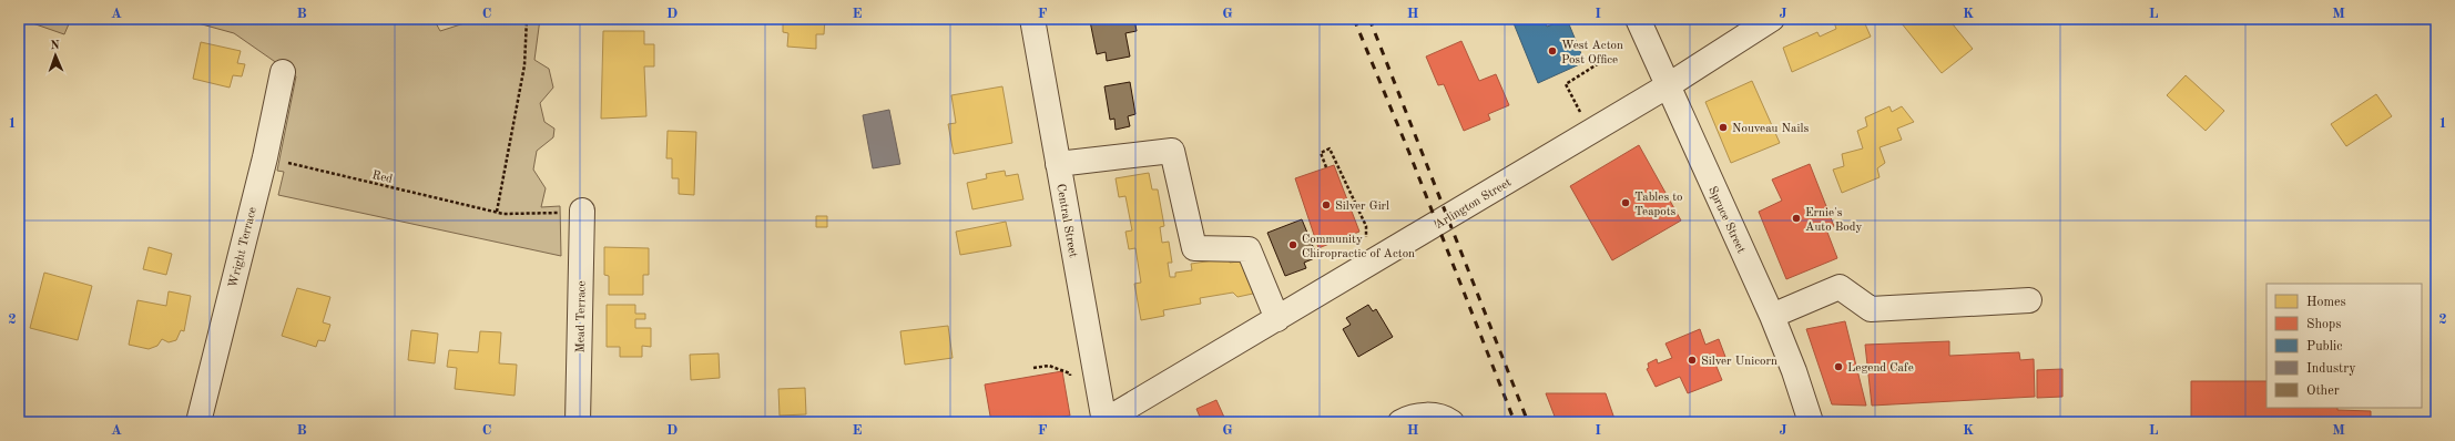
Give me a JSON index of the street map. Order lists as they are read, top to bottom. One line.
{"streets":{"street":["Arlington Street","Spruce Street","Central Street","Wright Terrace","Mead Terrace"],"path":["Red"]},"crossings":[["Red","Wright Terrace"],["Red","Mead Terrace"],["Arlington Street","Spruce Street"],["Arlington Street","Central Street"]],"places":["West Acton Post Office","Nouveau Nails","Tables to Teapots","Silver Girl","Ernie's Auto Body","Community Chiropractic of Acton","Silver Unicorn","Legend Cafe"],"legend":["Homes","Shops","Public","Industry","Other"],"north":"top","grid":{"columns":["A","B","C","D","E","F","G","H","I","J","K","L","M"],"rows":["1","2"]}}
